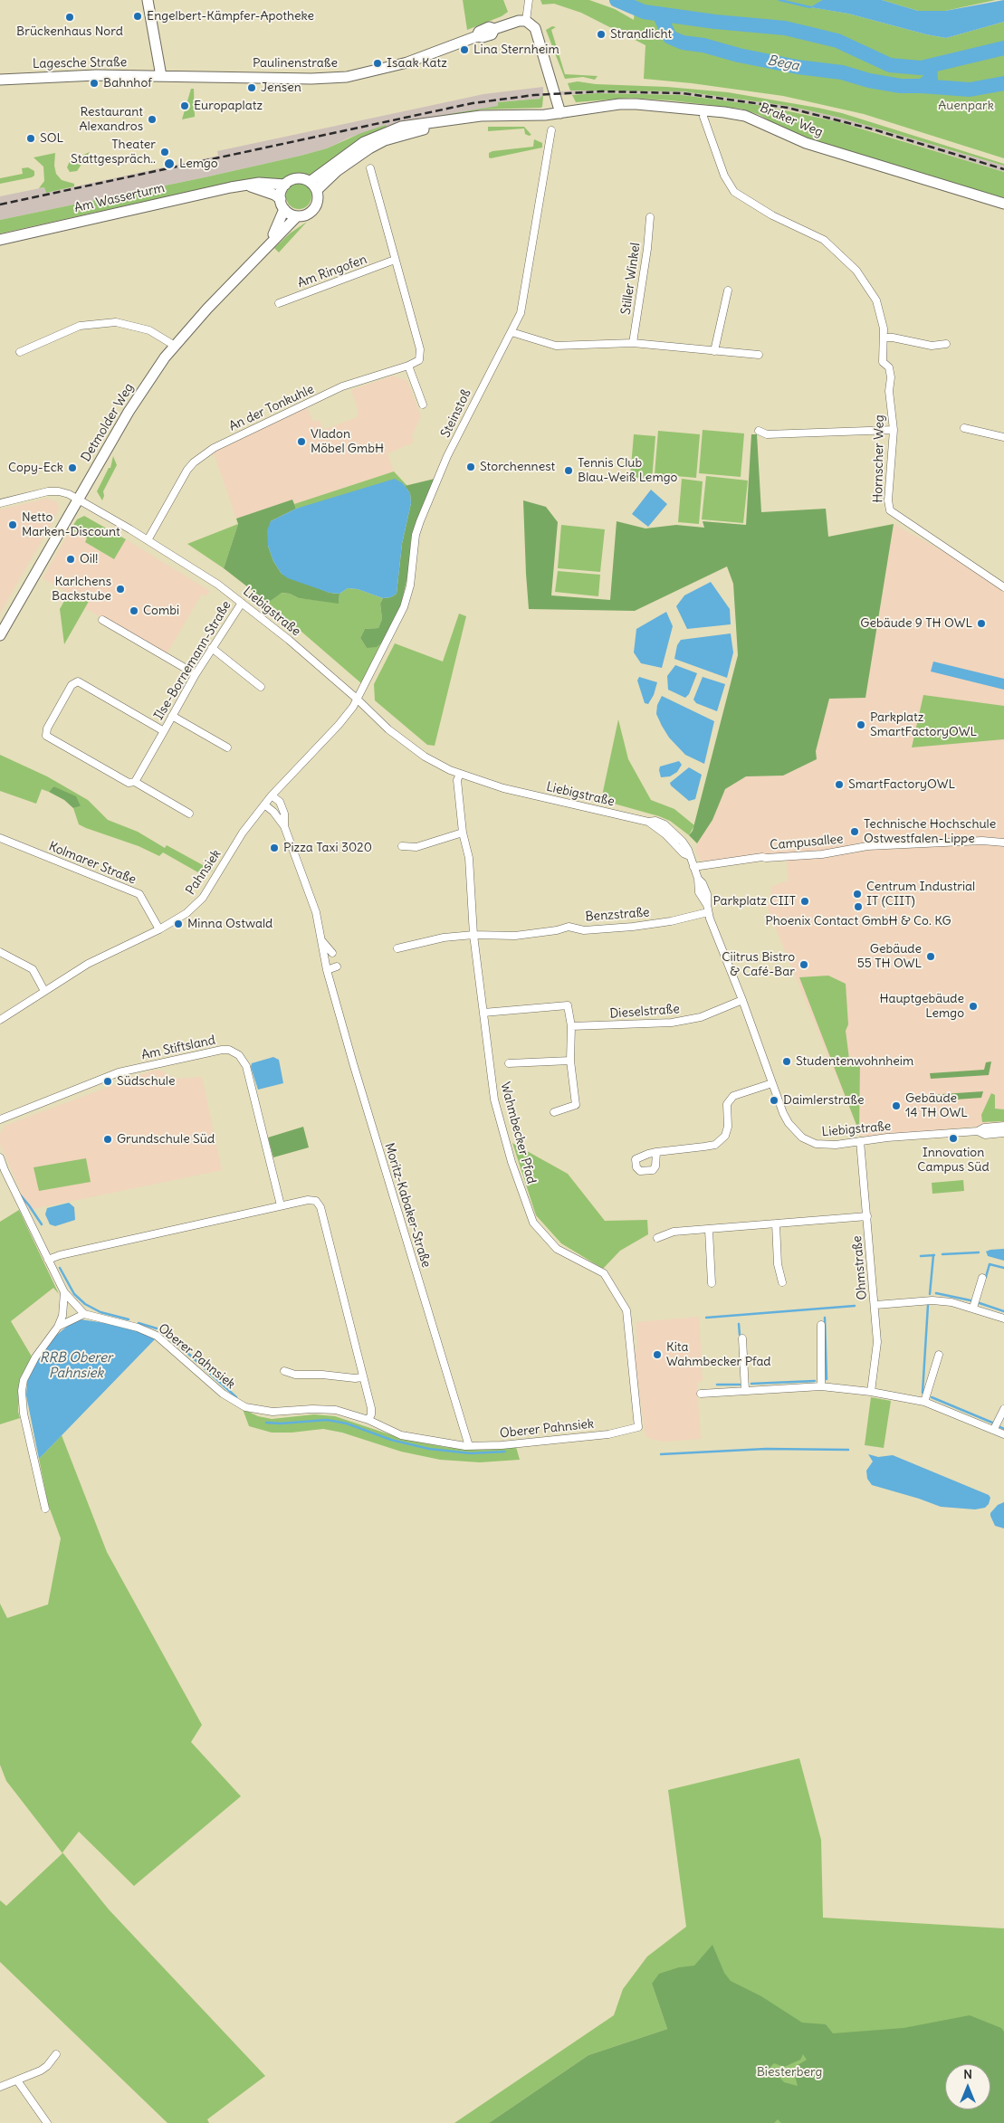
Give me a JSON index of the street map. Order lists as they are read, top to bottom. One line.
{"streets":{"street":["Lagesche Straße","Paulinenstraße","Braker Weg","Am Wasserturm","Am Ringofen","Stiller Winkel","An der Tonkuhle","Steinstoß","Detmolder Weg","Hornscher Weg","Liebigstraße","Ilse-Bornemann-Straße","Campusallee","Kolmarer Straße","Pahnsiek","Benzstraße","Dieselstraße","Am Stiftsland","Wahmbecker Pfad","Moritz-Kabaker-Straße","Ohmstraße","Oberer Pahnsiek"]},"crossings":[["Lagesche Straße","Paulinenstraße"],["Braker Weg","Hornscher Weg"],["Am Wasserturm","Detmolder Weg"],["An der Tonkuhle","Liebigstraße"],["Steinstoß","Liebigstraße"],["Steinstoß","Pahnsiek"],["Detmolder Weg","Liebigstraße"],["Liebigstraße","Ilse-Bornemann-Straße"],["Liebigstraße","Campusallee"],["Liebigstraße","Pahnsiek"],["Liebigstraße","Benzstraße"],["Liebigstraße","Dieselstraße"],["Liebigstraße","Wahmbecker Pfad"],["Liebigstraße","Ohmstraße"],["Kolmarer Straße","Pahnsiek"],["Pahnsiek","Moritz-Kabaker-Straße"],["Benzstraße","Wahmbecker Pfad"],["Wahmbecker Pfad","Oberer Pahnsiek"],["Moritz-Kabaker-Straße","Oberer Pahnsiek"]],"water":["Bega","RRB Oberer Pahnsiek"],"parks":["Auenpark","Biesterberg"],"places":["Engelbert-Kämpfer-Apotheke","Brückenhaus Nord","Strandlicht","Lina Sternheim","Isaak Katz","Bahnhof","Jensen","Europaplatz","Restaurant Alexandros","SOL","Theater Stattgespräch..","Lemgo","Vladon Möbel GmbH","Storchennest","Copy-Eck","Tennis Club Blau-Weiß Lemgo","Netto Marken-Discount","Oil!","Karlchens Backstube","Combi","Gebäude 9 TH OWL","Parkplatz SmartFactoryOWL","SmartFactoryOWL","Technische Hochschule Ostwestfalen-Lippe","Pizza Taxi 3020","Centrum Industrial IT (CIIT)","Parkplatz CIIT","Phoenix Contact GmbH & Co. KG","Minna Ostwald","Gebäude 55 TH OWL","Ciitrus Bistro & Café-Bar","Hauptgebäude Lemgo","Studentenwohnheim","Südschule","Daimlerstraße","Gebäude 14 TH OWL","Innovation Campus Süd","Grundschule Süd","Kita Wahmbecker Pfad"],"north":"top"}
